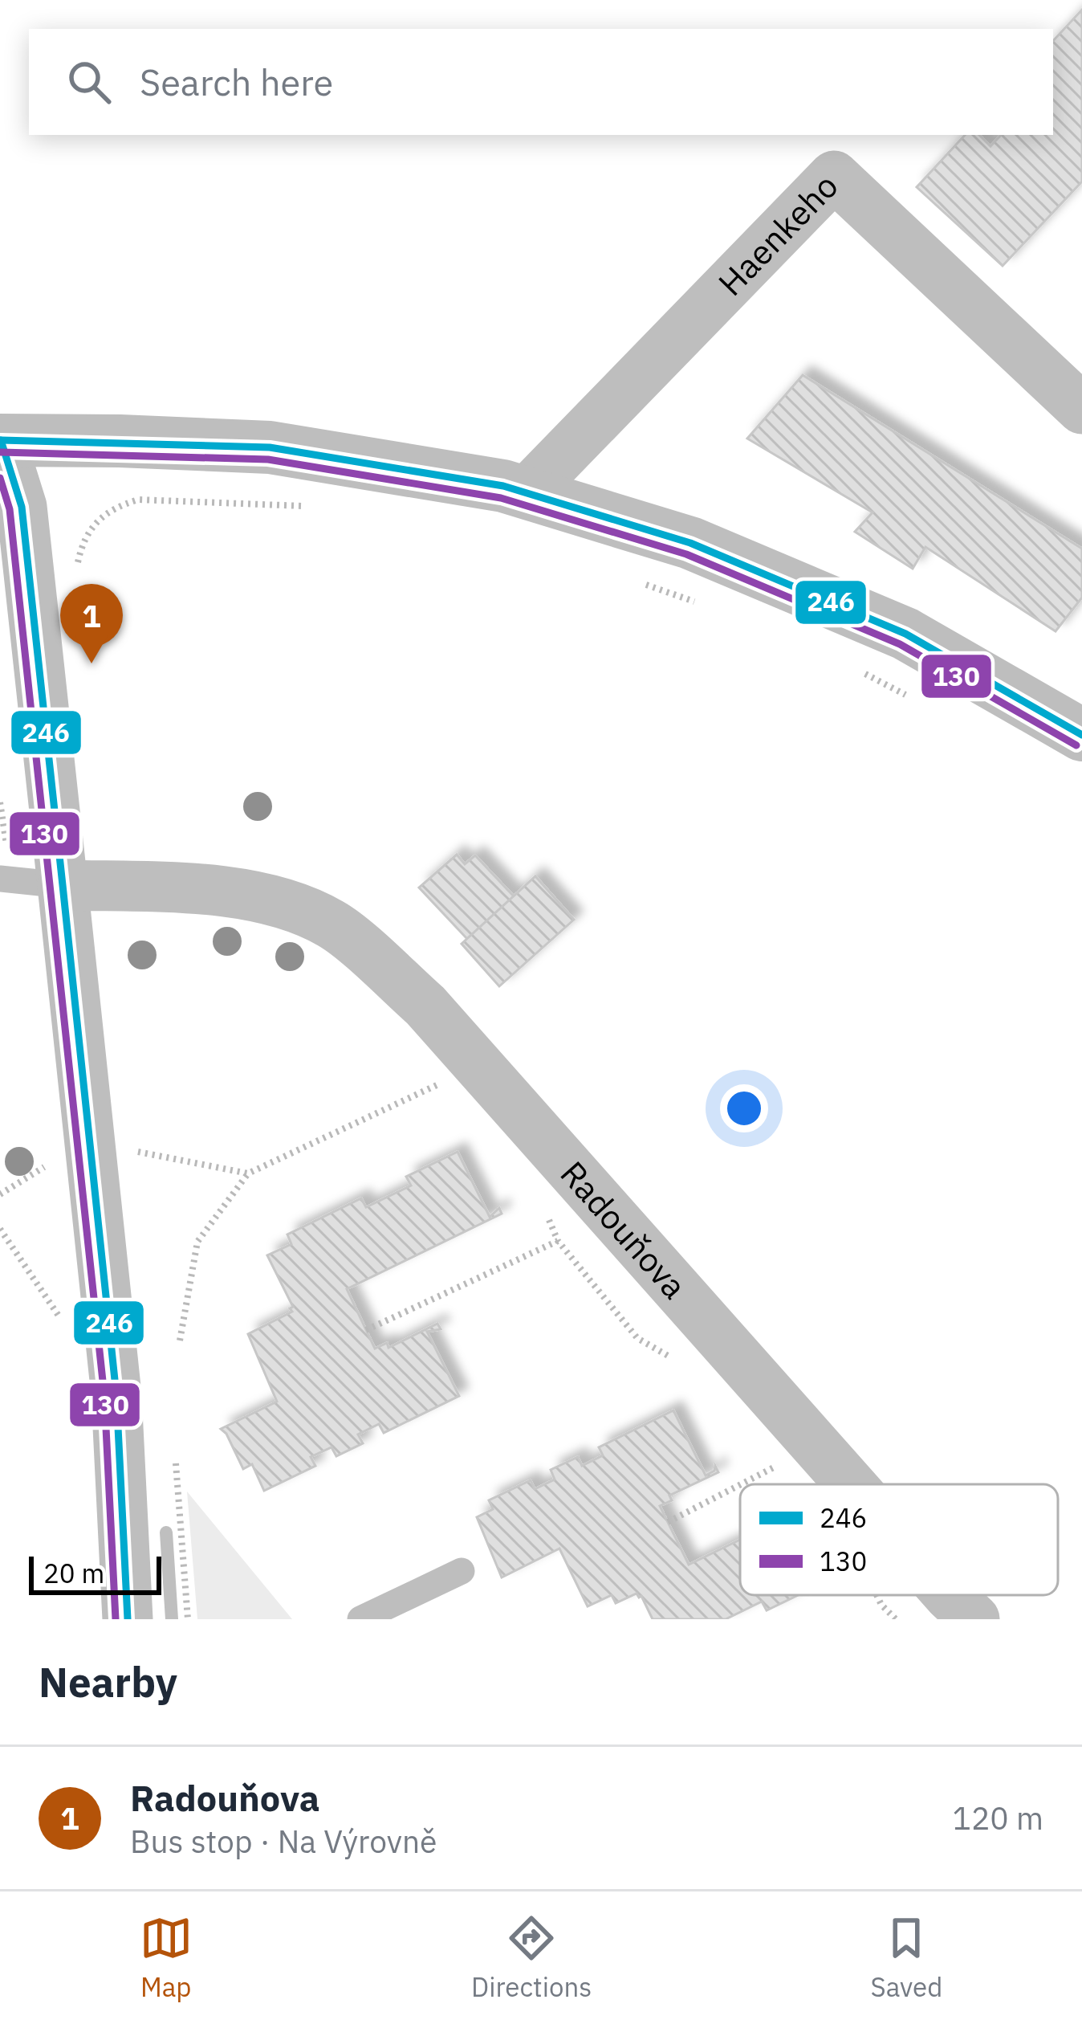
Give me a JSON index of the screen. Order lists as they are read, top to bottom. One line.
{"streets":{"street":["Haenkeho","Radouňova"]},"lines":["transit line 246","transit line 130"],"legend":["246","130"],"scale_bar":"20 m","page":{"search":"Search here","pins":"1","scale":"20 m","heading":"Nearby","list":[{"mark":"1","name":"Radouňova","note":"Bus stop · Na Výrovně","value":"120 m"}],"nav":["Map","Directions","Saved"]}}
